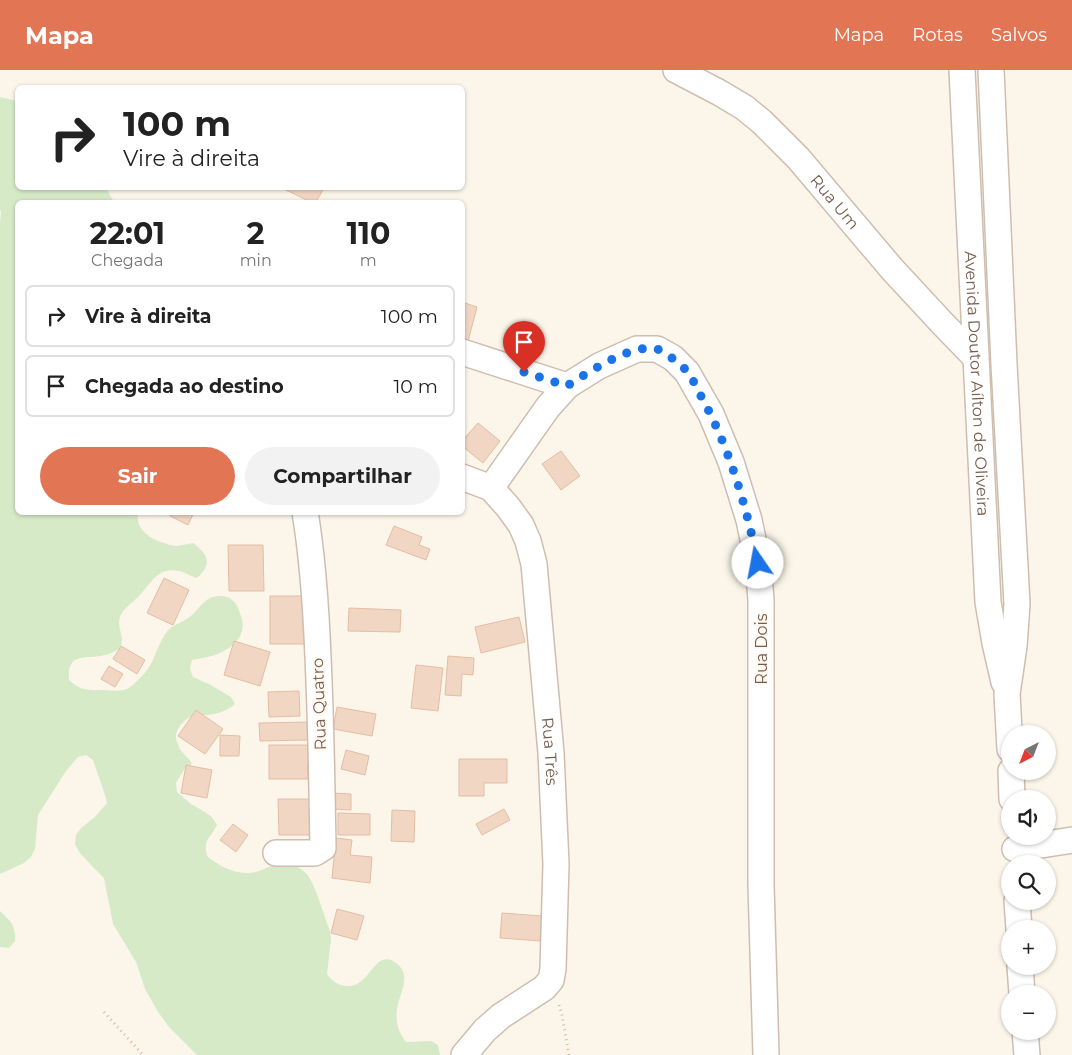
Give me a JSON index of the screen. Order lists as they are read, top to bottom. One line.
{"streets":{"street":["Rua Um","Avenida Doutor Aílton de Oliveira","Rua Dois","Rua Quatro","Rua Três"]},"crossings":[["Rua Um","Avenida Doutor Aílton de Oliveira"],["Rua Dois","Rua Três"]],"north":"bottom left","page":{"header":"Mapa","nav":["Mapa","Rotas","Salvos"],"turn":["100 m","Vire à direita"],"eta":["22:01","Chegada","2","min","110","m"],"list":[{"name":"Vire à direita","value":"100 m"},{"name":"Chegada ao destino","value":"10 m"}],"buttons":["Sair","Compartilhar"],"map_buttons":["+","−"]}}
